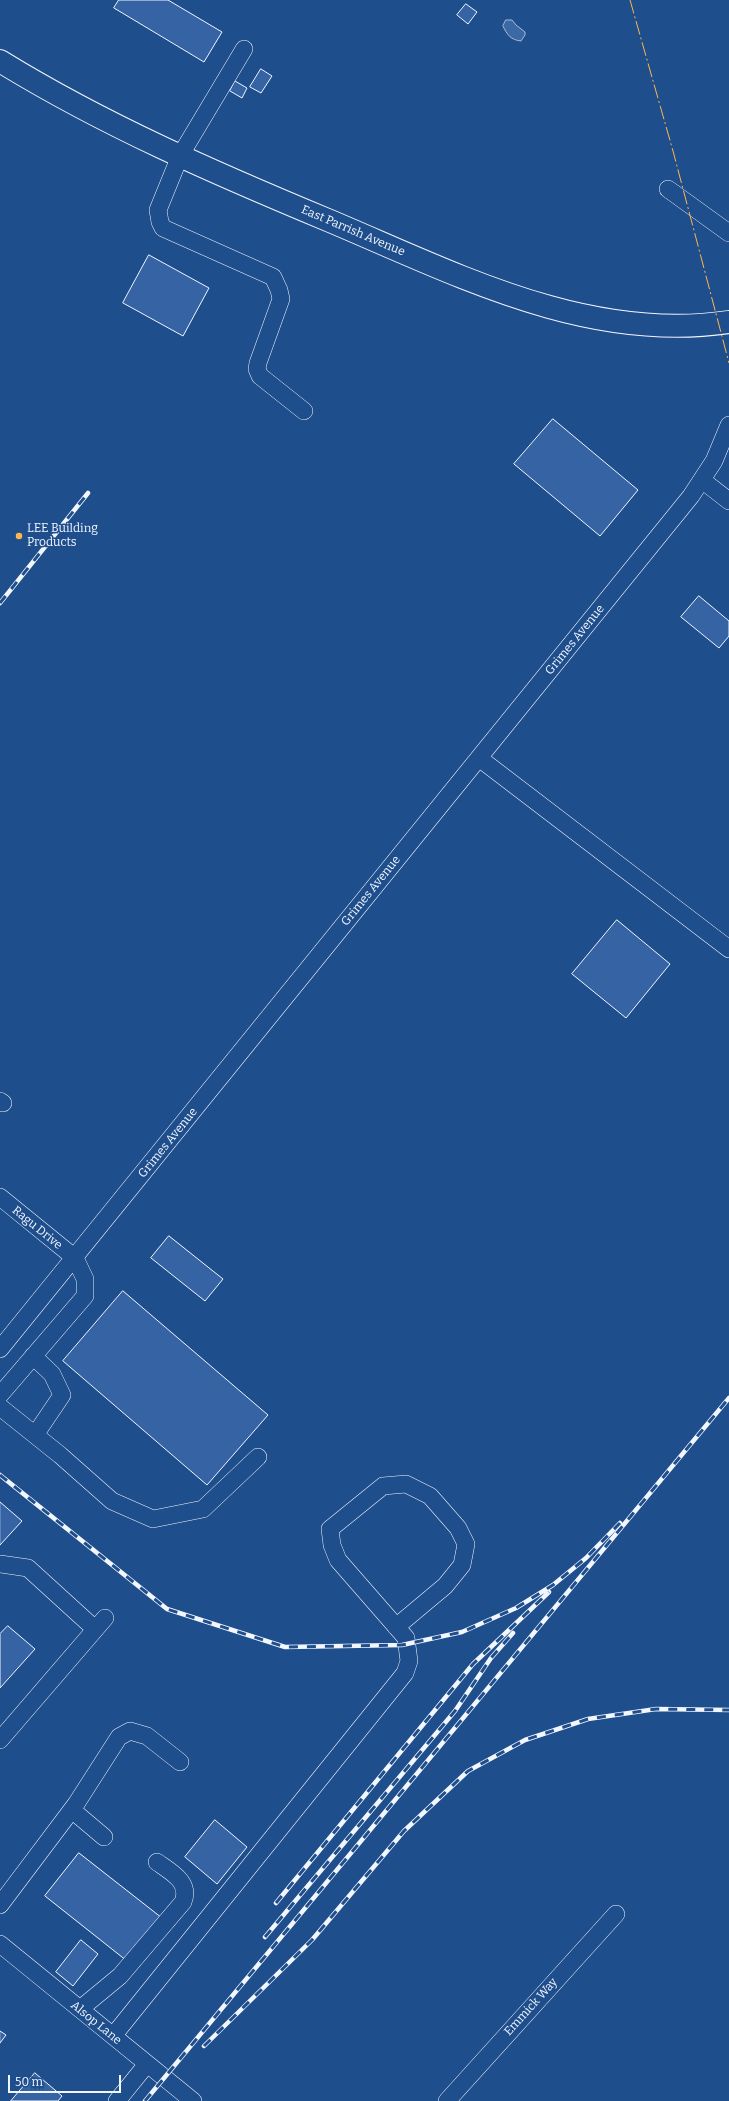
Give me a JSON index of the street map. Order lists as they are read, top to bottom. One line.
{"streets":{"main road":["East Parrish Avenue"],"street":["Grimes Avenue","Ragu Drive","Emmick Way","Alsop Lane"]},"crossings":[["Grimes Avenue","Ragu Drive"]],"places":["LEE Building Products"],"scale_bar":"50 m"}
